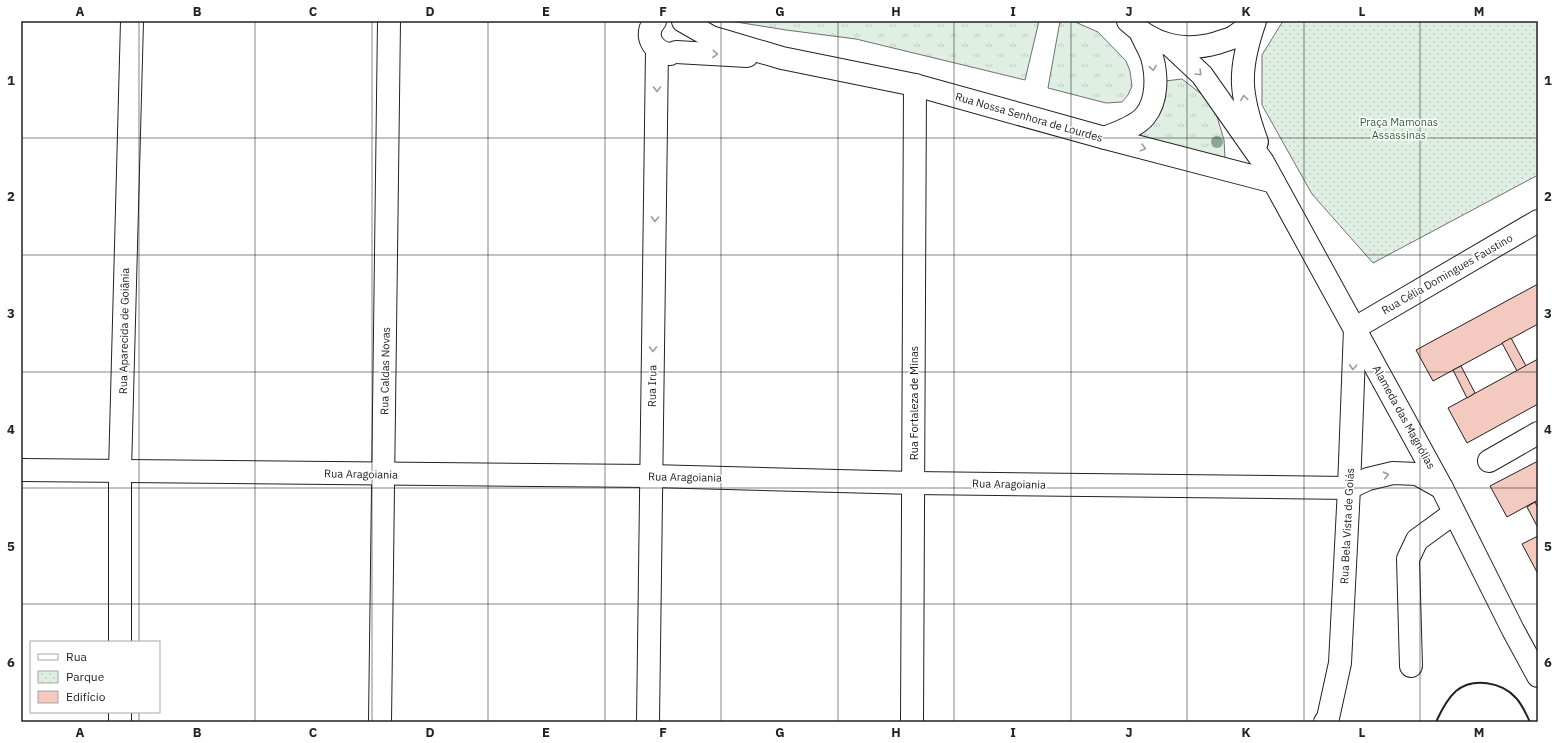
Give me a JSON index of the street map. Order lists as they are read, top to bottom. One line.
{"streets":{"street":["Rua Nossa Senhora de Lourdes","Rua Célia Domingues Faustino","Rua Aparecida de Goiânia","Rua Caldas Novas","Rua Irua","Rua Fortaleza de Minas","Alameda das Magnólias","Rua Aragoiania","Rua Bela Vista de Goiás"]},"crossings":[["Rua Nossa Senhora de Lourdes","Rua Irua"],["Rua Nossa Senhora de Lourdes","Rua Fortaleza de Minas"],["Rua Nossa Senhora de Lourdes","Alameda das Magnólias"],["Rua Célia Domingues Faustino","Alameda das Magnólias"],["Rua Célia Domingues Faustino","Rua Bela Vista de Goiás"],["Rua Aparecida de Goiânia","Rua Aragoiania"],["Rua Caldas Novas","Rua Aragoiania"],["Rua Irua","Rua Aragoiania"],["Rua Fortaleza de Minas","Rua Aragoiania"],["Alameda das Magnólias","Rua Bela Vista de Goiás"],["Rua Aragoiania","Rua Bela Vista de Goiás"]],"one_way":["Rua Irua","Rua Bela Vista de Goiás"],"parks":["Praça Mamonas Assassinas"],"legend":["Rua","Parque","Edifício"],"grid":{"columns":["A","B","C","D","E","F","G","H","I","J","K","L","M"],"rows":["1","2","3","4","5","6"]}}
